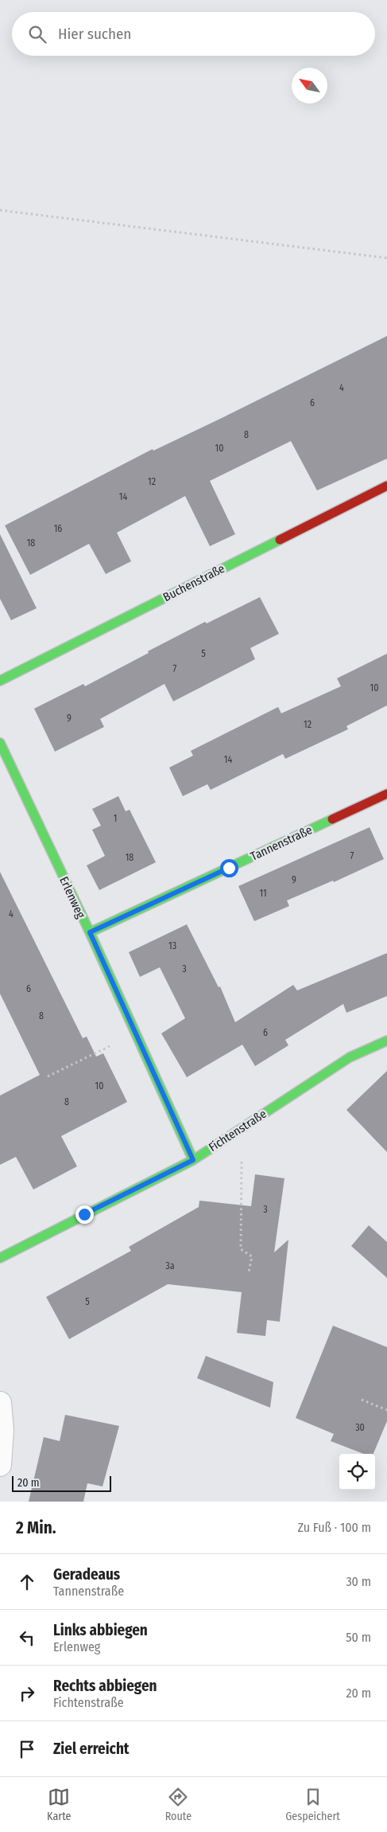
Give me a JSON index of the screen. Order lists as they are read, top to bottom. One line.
{"streets":{"street":["Buchenstraße","Tannenstraße","Erlenweg","Fichtenstraße"]},"crossings":[["Tannenstraße","Erlenweg"],["Erlenweg","Fichtenstraße"]],"house_numbers":["4","6","8","10","12","14","16","18","5","7","10","9","12","14","1","7","18","9","11","4","13","3","6","8","6","10","8","3","3a","5","30"],"scale_bar":"20 m","north":"top left","page":{"search":"Hier suchen","scale":"20 m","heading":["2 Min.","Zu Fuß · 100 m"],"list":[["Geradeaus","Tannenstraße","30 m"],["Links abbiegen","Erlenweg","50 m"],["Rechts abbiegen","Fichtenstraße","20 m"],"Ziel erreicht"],"nav":["Karte","Route","Gespeichert"]}}
